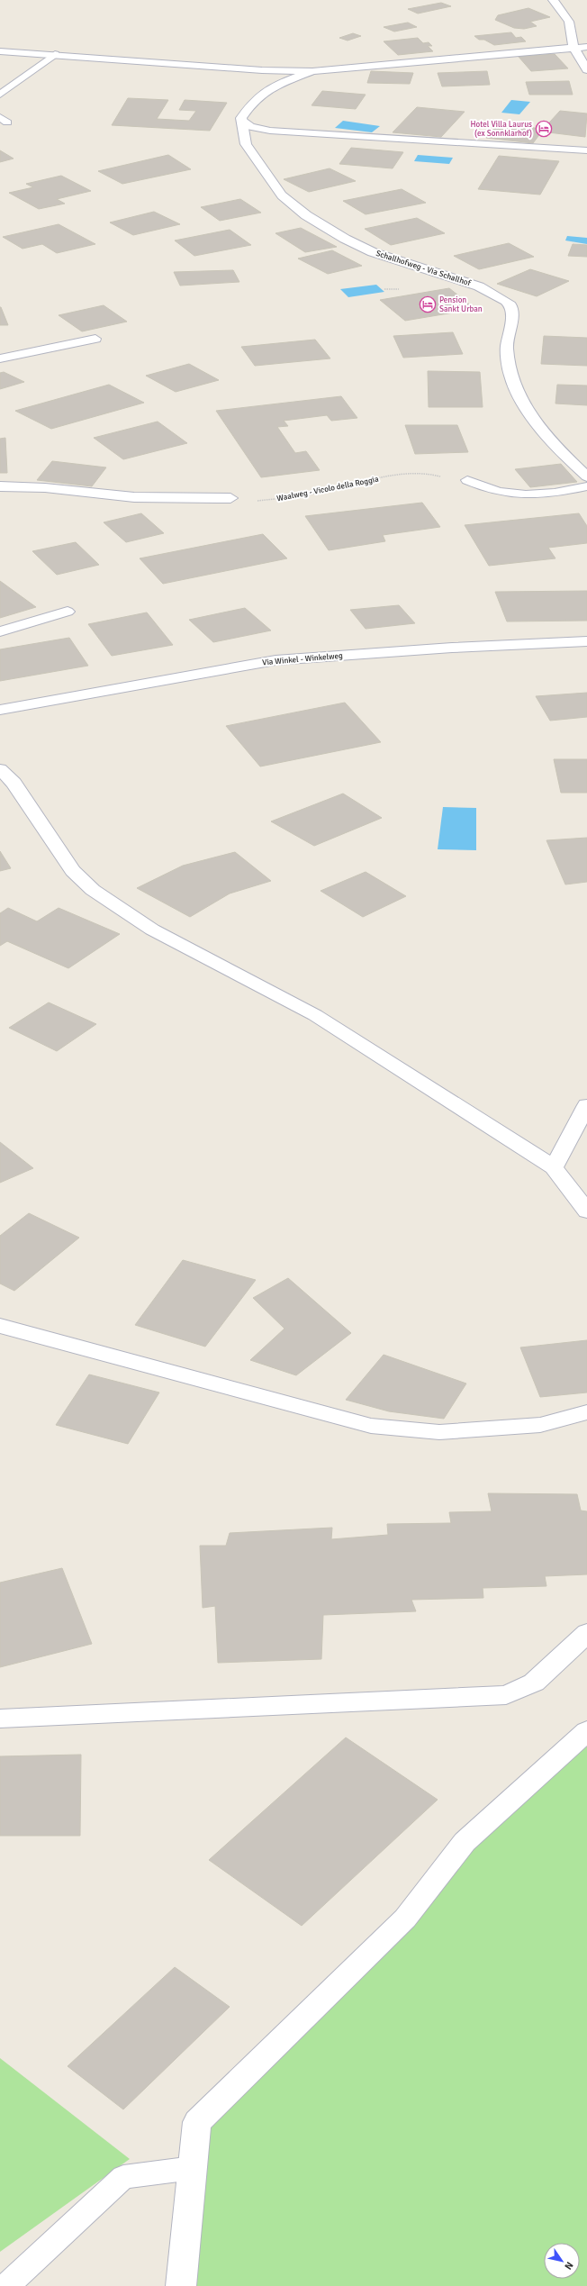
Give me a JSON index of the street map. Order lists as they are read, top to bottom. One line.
{"streets":{"street":["Schallhofweg - Via Schallhof","Via Winkel - Winkelweg"],"path":["Waalweg - Vicolo della Roggia"]},"places":{"hotel":["Hotel Villa Laurus (ex Sonnklarhof)","Pension Sankt Urban"]},"north":"bottom right"}
